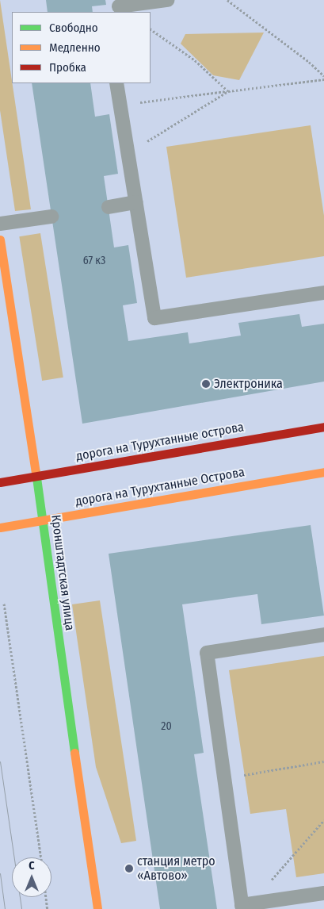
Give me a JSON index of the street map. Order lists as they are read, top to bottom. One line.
{"streets":{"street":["дорога на Турухтанные острова","дорога на Турухтанные Острова","Кронштадтская улица"]},"crossings":[["дорога на Турухтанные острова","Кронштадтская улица"],["дорога на Турухтанные Острова","Кронштадтская улица"]],"places":["Электроника","станция метро «Автово»"],"house_numbers":["67 к3","20"],"legend":["Свободно","Медленно","Пробка"],"north":"top"}
